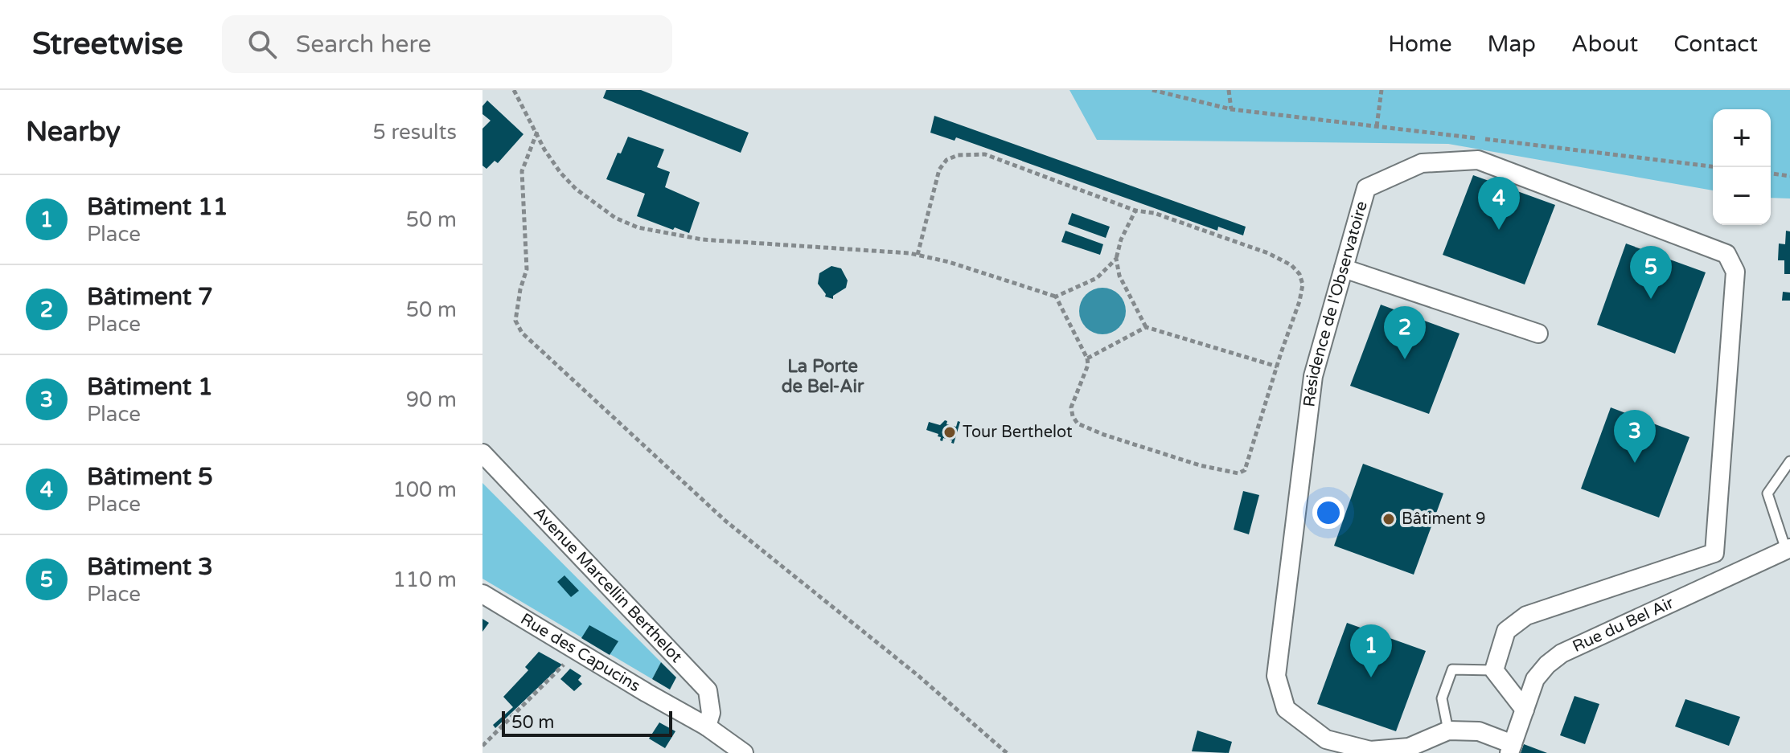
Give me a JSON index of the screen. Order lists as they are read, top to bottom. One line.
{"streets":{"street":["Résidence de l'Observatoire","Avenue Marcellin Berthelot","Rue du Bel Air","Rue des Capucins"]},"crossings":[["Résidence de l'Observatoire","Rue du Bel Air"],["Avenue Marcellin Berthelot","Rue des Capucins"]],"districts":["La Porte de Bel-Air"],"places":["Tour Berthelot","Bâtiment 9"],"scale_bar":"50 m","page":{"header":"Streetwise","search":"Search here","nav":["Home","Map","About","Contact"],"heading":["Nearby","5 results"],"map_buttons":["+","−"],"list":[{"mark":"1","name":"Bâtiment 11","note":"Place","value":"50 m"},{"mark":"2","name":"Bâtiment 7","note":"Place","value":"50 m"},{"mark":"3","name":"Bâtiment 1","note":"Place","value":"90 m"},{"mark":"4","name":"Bâtiment 5","note":"Place","value":"100 m"},{"mark":"5","name":"Bâtiment 3","note":"Place","value":"110 m"}],"pins":["4","5","2","3","1"],"scale":"50 m"}}
